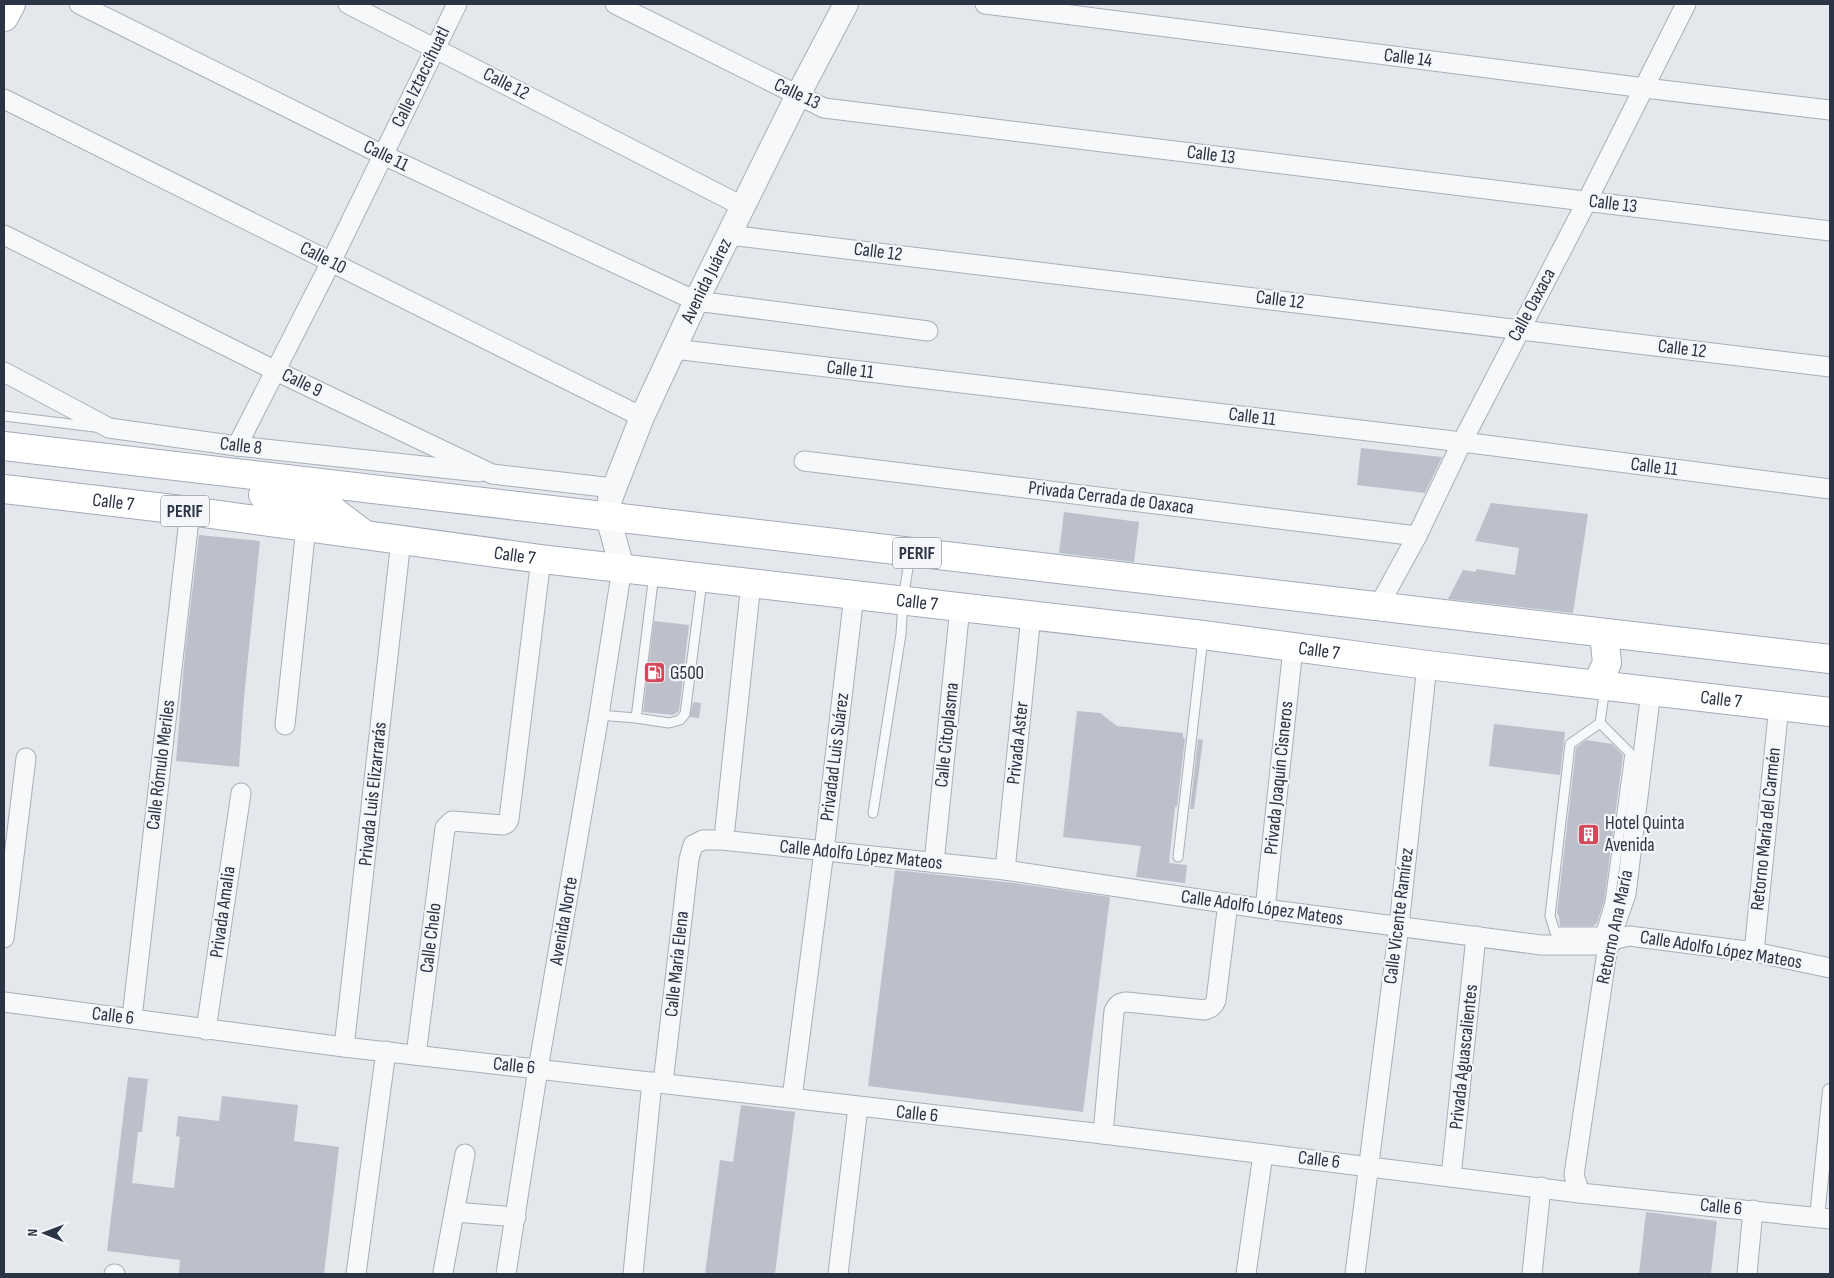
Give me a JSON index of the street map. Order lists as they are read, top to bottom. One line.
{"streets":{"main road":["Calle 7","PERIF"],"street":["Calle 14","Calle Iztaccíhuatl","Calle 12","Calle 13","Calle 11","Calle 10","Avenida Juárez","Calle Oaxaca","Calle 9","Calle 8","Privada Cerrada de Oaxaca","Calle Citoplasma","Privada Aster","Privadad Luis Suárez","Calle Rómulo Meriles","Privada Joaquín Cisneros","Privada Luis Elizarrarás","Retorno María del Carmén","Calle Adolfo López Mateos","Privada Amalia","Calle Vicente Ramírez","Avenida Norte","Retorno Ana María","Calle Chelo","Calle María Elena","Calle 6","Privada Aguascalientes"]},"crossings":[["Calle 14","Calle Oaxaca"],["Calle Iztaccíhuatl","Calle 12"],["Calle Iztaccíhuatl","Calle 11"],["Calle Iztaccíhuatl","Calle 10"],["Calle Iztaccíhuatl","Calle 9"],["Calle Iztaccíhuatl","Calle 8"],["Calle 12","Avenida Juárez"],["Calle 12","Calle Oaxaca"],["Calle 13","Avenida Juárez"],["Calle 13","Calle Oaxaca"],["Calle 11","Avenida Juárez"],["Calle 11","Calle Oaxaca"],["Calle 10","Avenida Juárez"],["Avenida Juárez","Calle 9"],["Avenida Juárez","Calle 7"],["Avenida Juárez","PERIF"],["Avenida Juárez","Avenida Norte"],["Calle Oaxaca","Privada Cerrada de Oaxaca"],["Calle Oaxaca","PERIF"],["Calle 9","Calle 8"],["Calle 7","Calle Citoplasma"],["Calle 7","Privada Aster"],["Calle 7","Privadad Luis Suárez"],["Calle 7","Calle Rómulo Meriles"],["Calle 7","Privada Joaquín Cisneros"],["Calle 7","Privada Luis Elizarrarás"],["Calle 7","Retorno María del Carmén"],["Calle 7","Calle Vicente Ramírez"],["Calle 7","Avenida Norte"],["Calle 7","Retorno Ana María"],["Calle 7","Calle Chelo"],["Calle Citoplasma","Calle Adolfo López Mateos"],["Privada Aster","Calle Adolfo López Mateos"],["Privadad Luis Suárez","Calle Adolfo López Mateos"],["Privadad Luis Suárez","Calle 6"],["Calle Rómulo Meriles","Calle 6"],["Privada Joaquín Cisneros","Calle Adolfo López Mateos"],["Privada Luis Elizarrarás","Calle 6"],["Retorno María del Carmén","Calle Adolfo López Mateos"],["Calle Adolfo López Mateos","Calle Vicente Ramírez"],["Calle Adolfo López Mateos","Retorno Ana María"],["Calle Adolfo López Mateos","Calle María Elena"],["Calle Adolfo López Mateos","Privada Aguascalientes"],["Privada Amalia","Calle 6"],["Calle Vicente Ramírez","Calle 6"],["Avenida Norte","Calle 6"],["Retorno Ana María","Calle 6"],["Calle Chelo","Calle 6"],["Calle María Elena","Calle 6"],["Calle 6","Privada Aguascalientes"]],"places":{"fuel station":["G500"],"building":["Hotel Quinta Avenida"]},"north":"left"}
